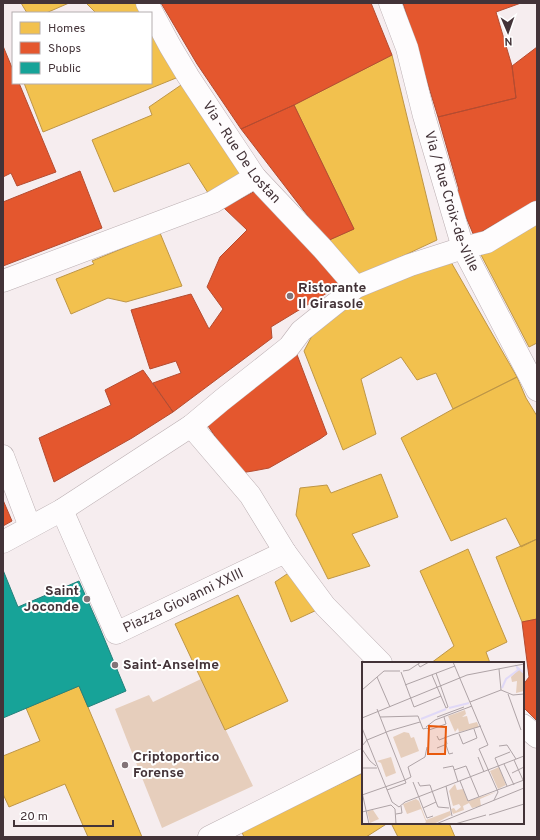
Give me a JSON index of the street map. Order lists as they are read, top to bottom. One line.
{"streets":{"street":["Via - Rue De Lostan","Via / Rue Croix-de-Ville","Piazza Giovanni XXIII"]},"places":["Ristorante Il Girasole","Saint Joconde","Saint-Anselme","Criptoportico Forense"],"legend":["Homes","Shops","Public"],"scale_bar":"20 m","north":"bottom"}
